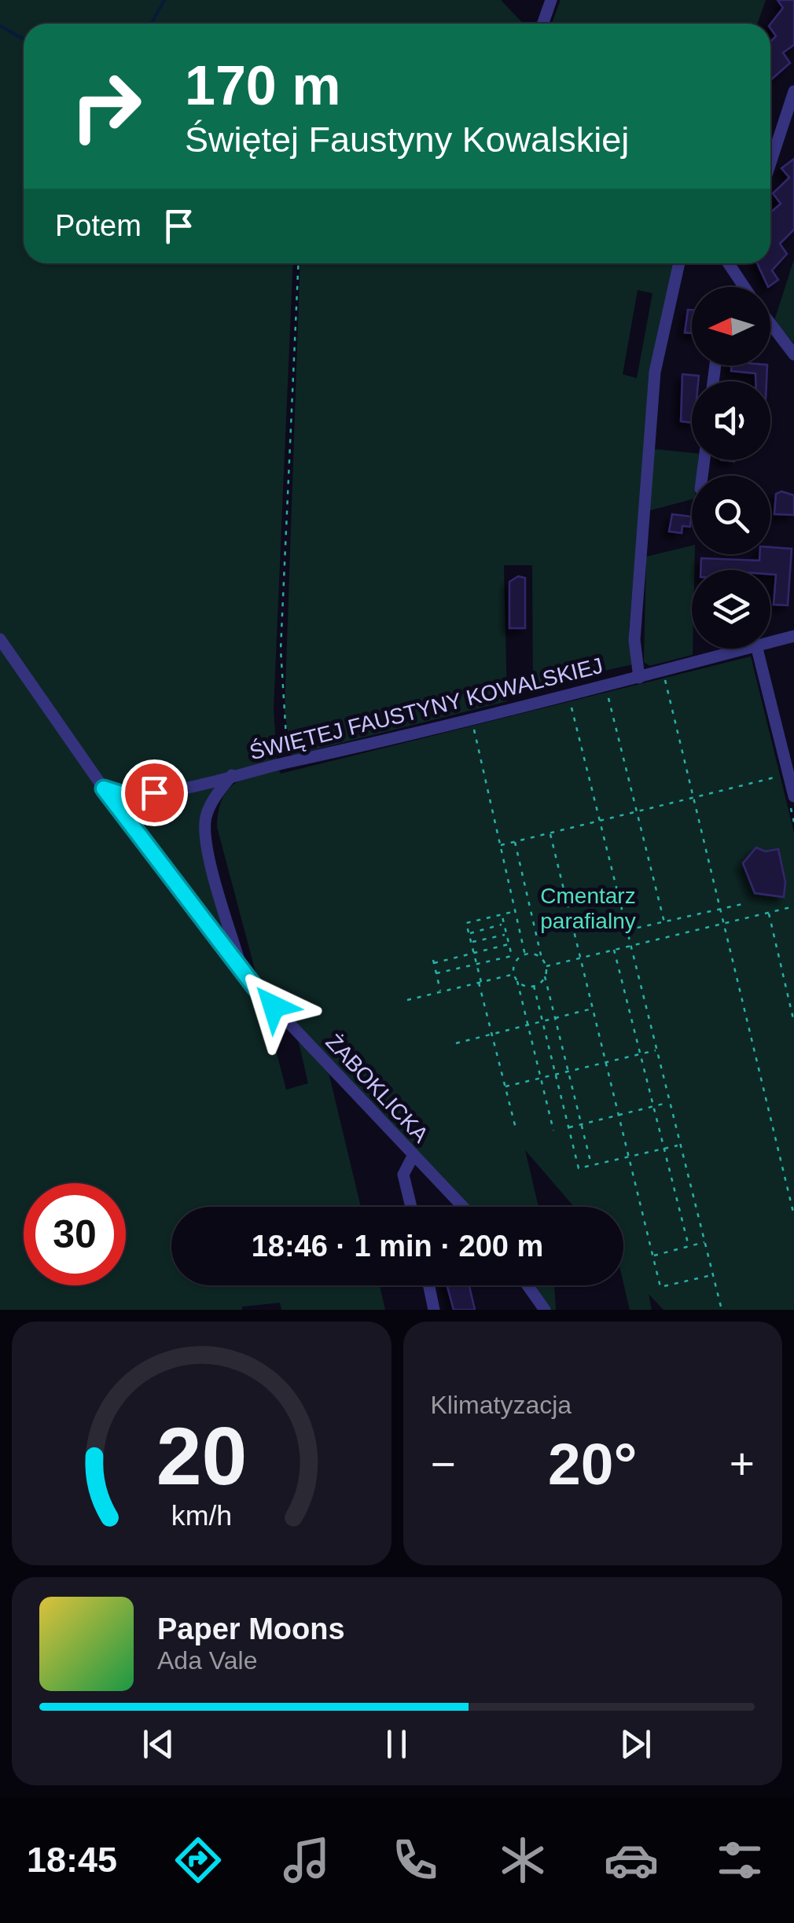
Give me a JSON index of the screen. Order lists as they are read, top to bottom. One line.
{"streets":{"street":["ŚWIĘTEJ FAUSTYNY KOWALSKIEJ","ŻABOKLICKA"]},"crossings":[["ŚWIĘTEJ FAUSTYNY KOWALSKIEJ","ŻABOKLICKA"]],"parks":["Cmentarz parafialny"],"north":"left","page":{"turn":["170 m","Świętej Faustyny Kowalskiej"],"then":"Potem","limit":"30","trip":"18:46 · 1 min · 200 m","tile":"Klimatyzacja","heat":["−","20°","+"],"song":["Paper Moons","Ada Vale"],"tabs":"18:45","gauge":["20","km/h"]}}
